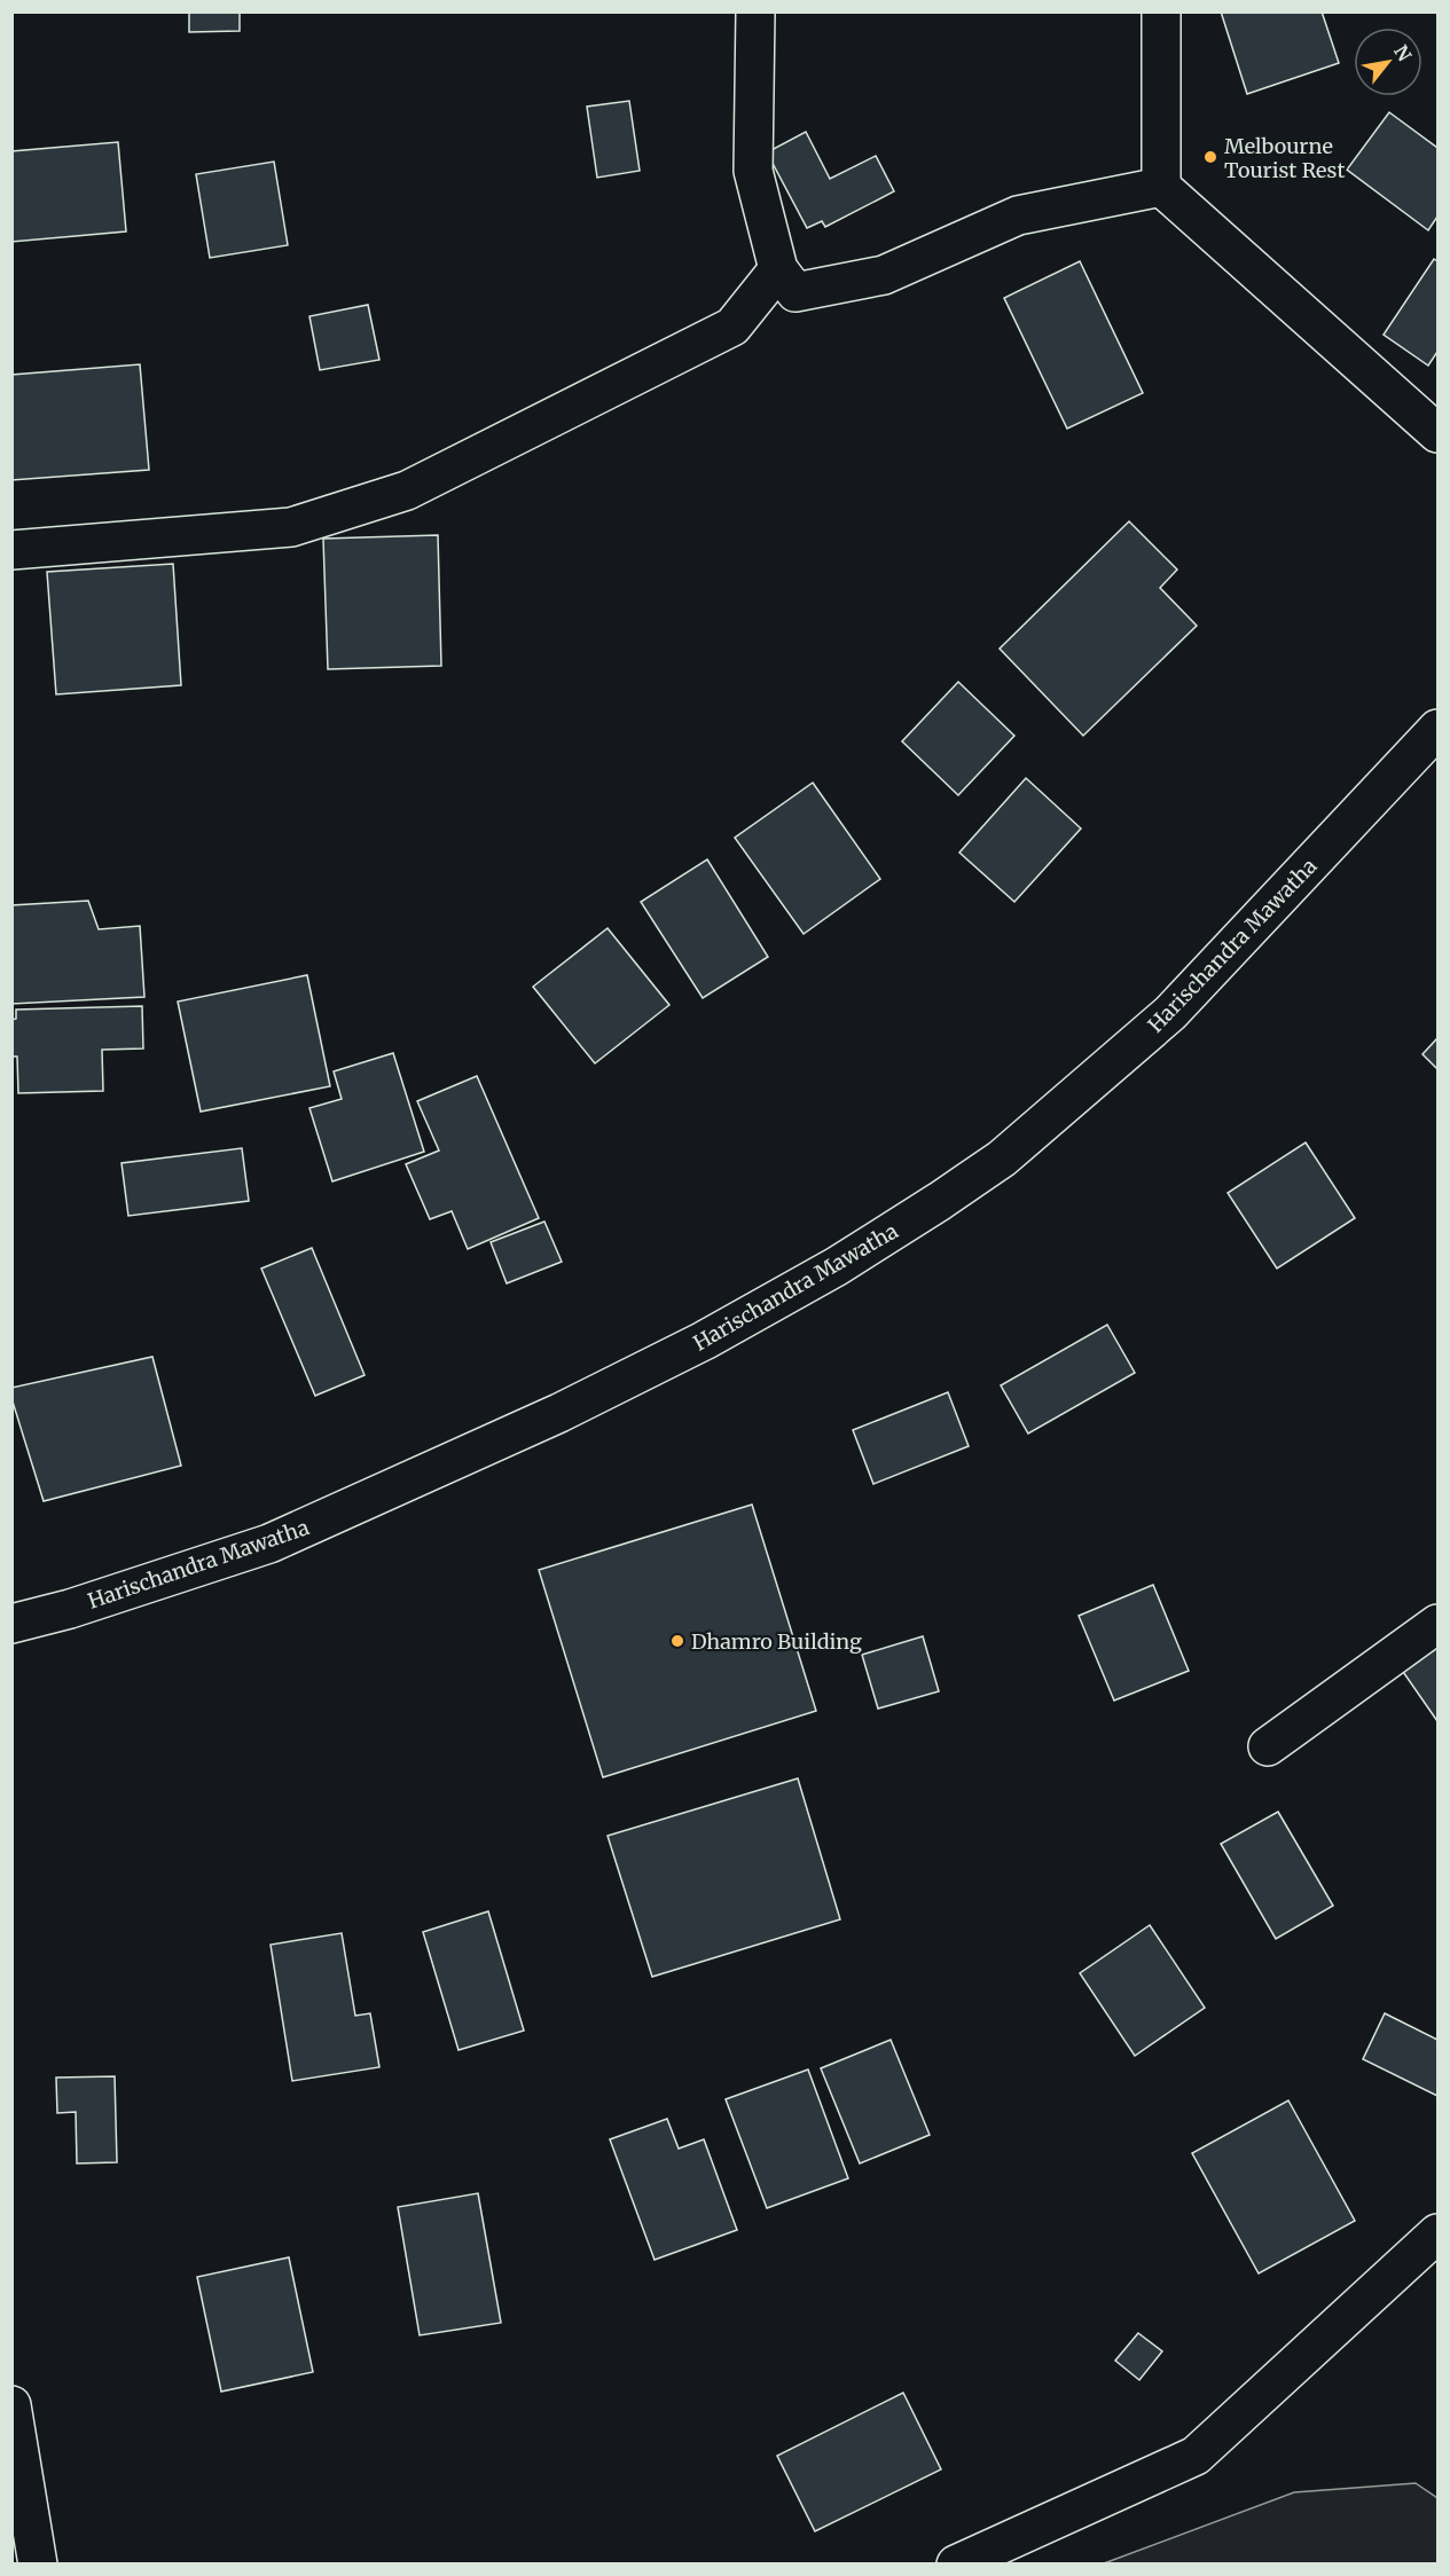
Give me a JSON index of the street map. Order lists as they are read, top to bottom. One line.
{"streets":{"street":["Harischandra Mawatha"]},"places":["Melbourne Tourist Rest","Dhamro Building"],"north":"top right"}
